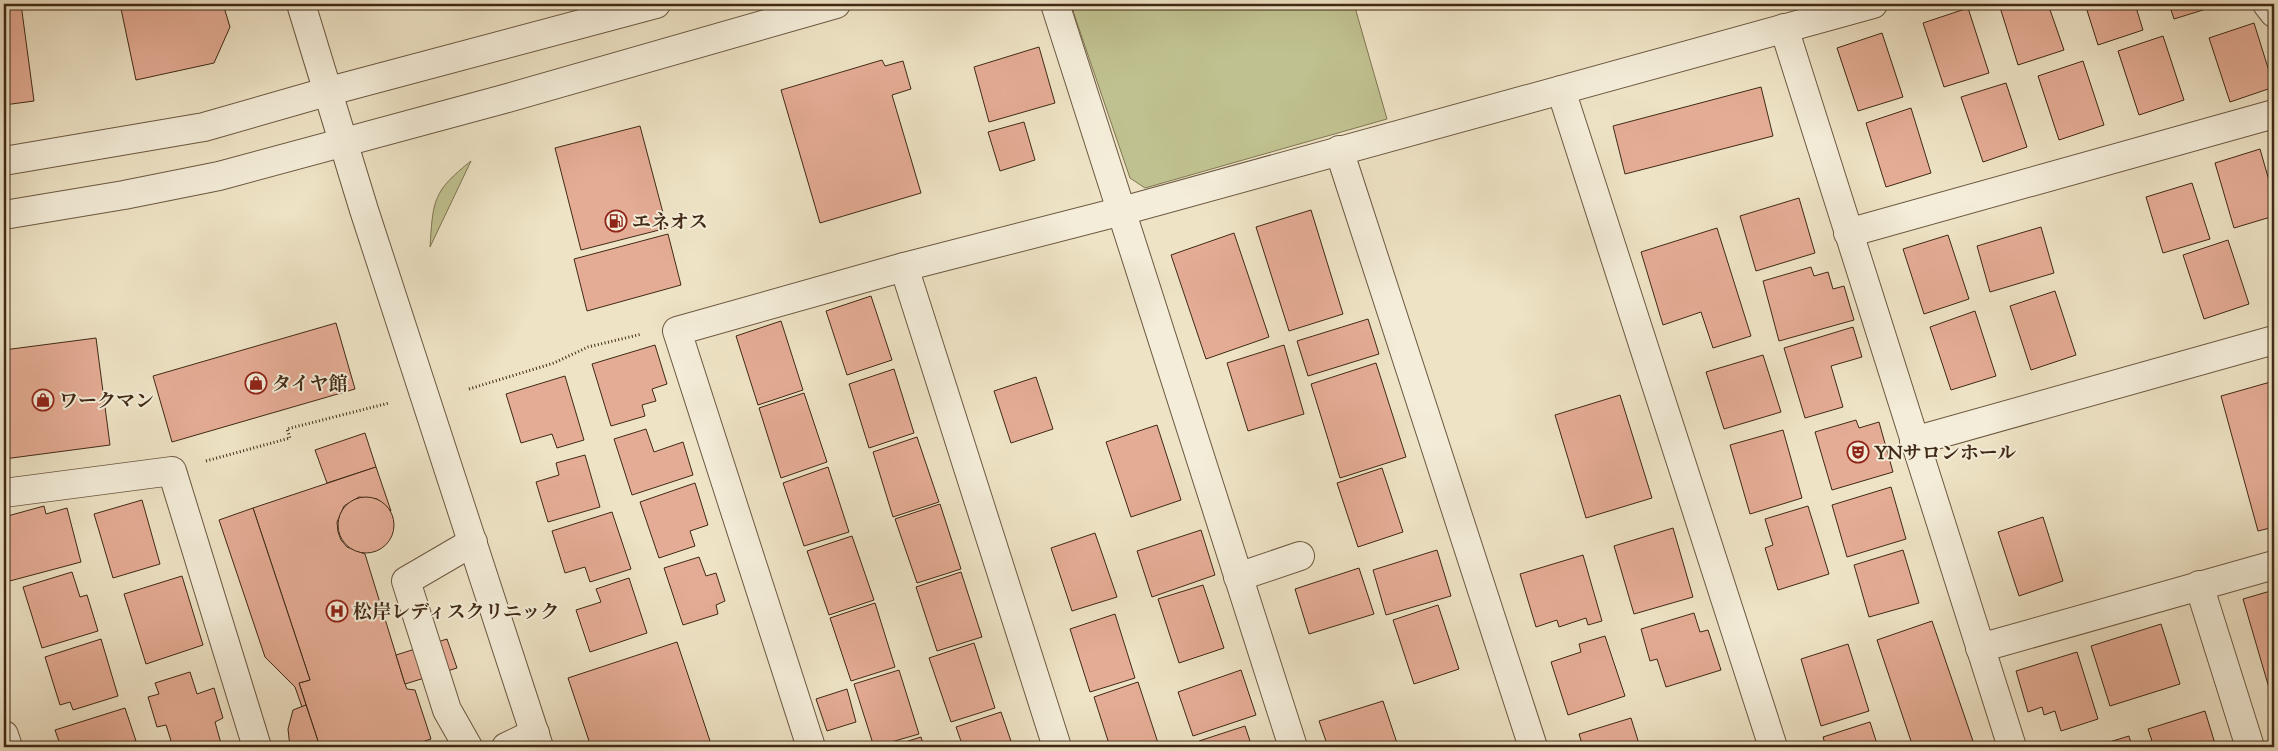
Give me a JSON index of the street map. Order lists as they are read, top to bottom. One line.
{"places":{"fuel station":["エネオス"],"shop":["タイヤ館","ワークマン"],"theatre":["YNサロンホール"],"hospital":["松岸レディスクリニック"]}}
